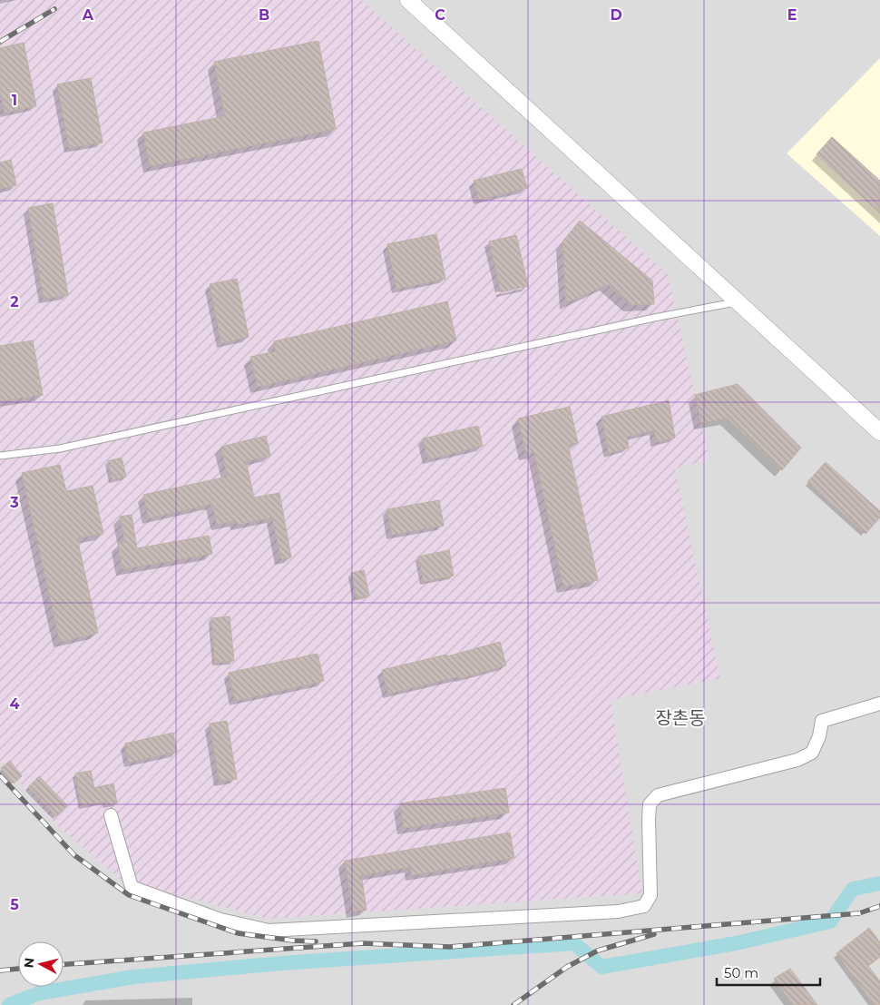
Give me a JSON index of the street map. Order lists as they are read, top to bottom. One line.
{"districts":["장촌동"],"scale_bar":"50 m","north":"left","grid":{"columns":["A","B","C","D","E"],"rows":["1","2","3","4","5"]}}
